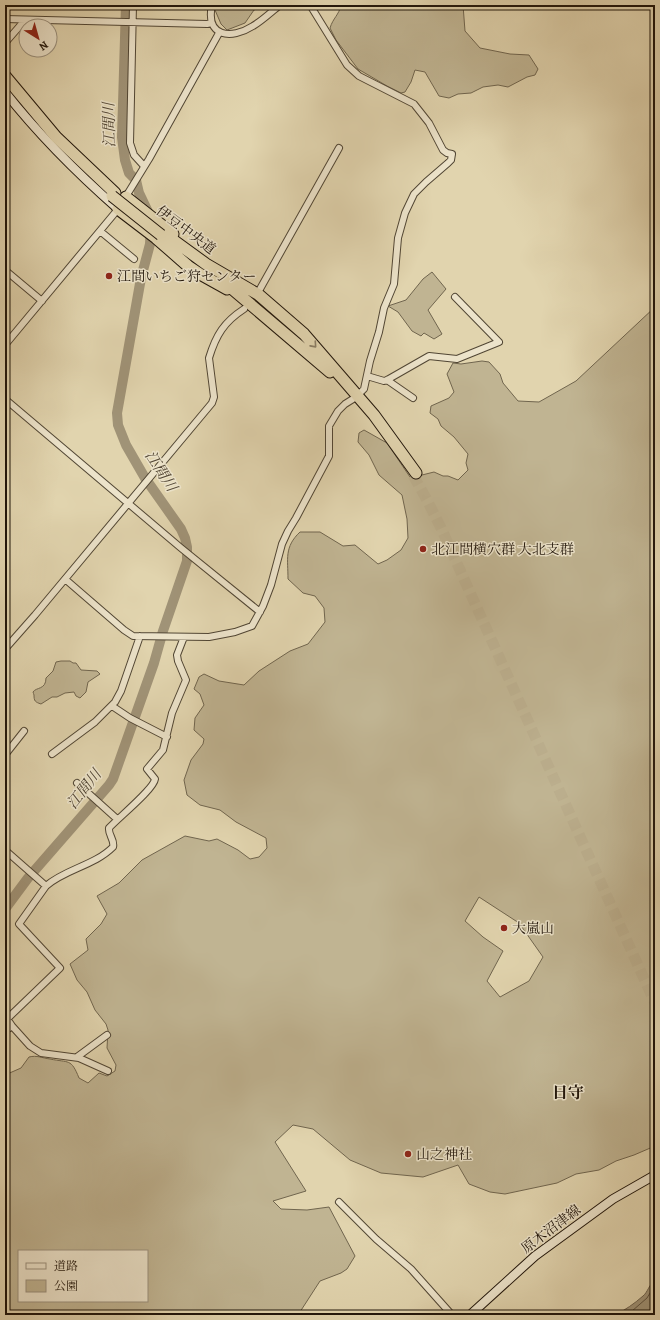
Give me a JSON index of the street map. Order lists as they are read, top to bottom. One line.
{"streets":{"highway":["伊豆中央道"],"main road":["原木沼津線"]},"districts":["日守"],"water":["江間川"],"places":["江間いちご狩センター","北江間横穴群 大北支群","大嵐山","山之神社"],"legend":["道路","公園"],"north":"bottom right"}
